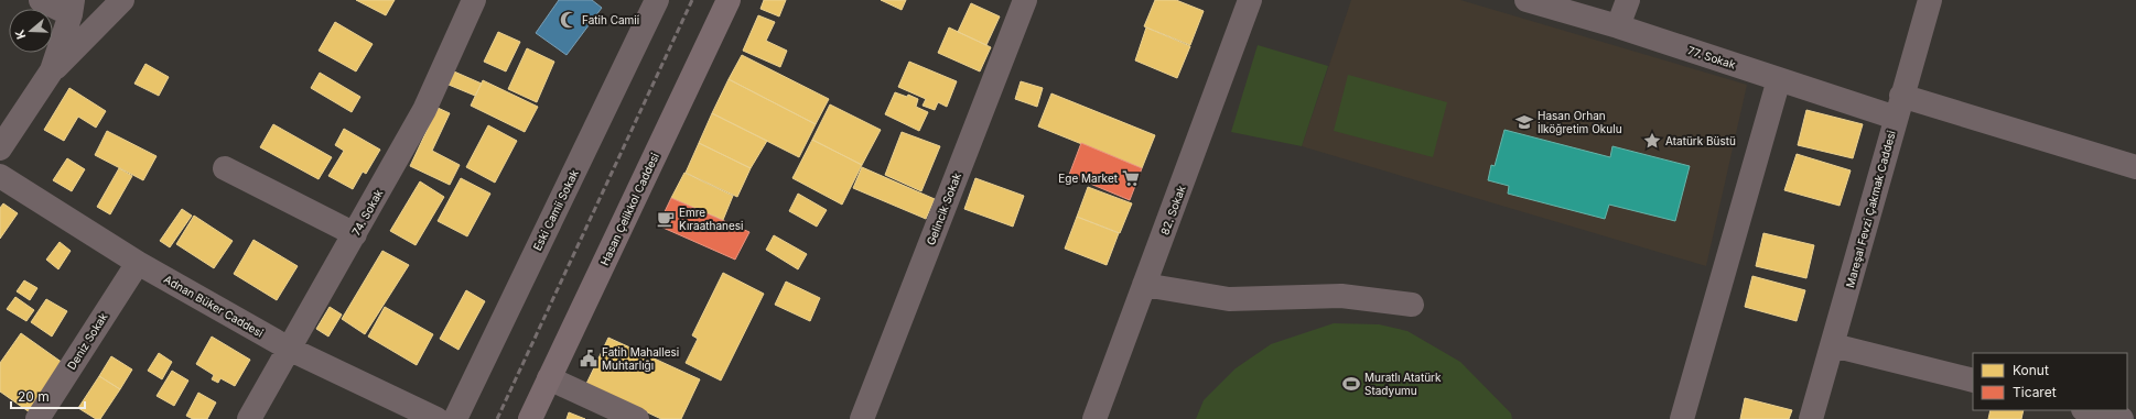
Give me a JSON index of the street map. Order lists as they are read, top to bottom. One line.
{"streets":{"main road":["Hasan Çelikkol Caddesi"],"street":["77. Sokak","Gelincik Sokak","Mareşal Fevzi Çakmak Caddesi","Eski Camii Sokak","82. Sokak","74. Sokak","Adnan Büker Caddesi","Deniz Sokak"]},"crossings":[["77. Sokak","Mareşal Fevzi Çakmak Caddesi"],["74. Sokak","Adnan Büker Caddesi"],["Adnan Büker Caddesi","Deniz Sokak"]],"places":{"mosque":["Fatih Camii"],"school or university":["Hasan Orhan İlköğretim Okulu"],"place":["Atatürk Büstü"],"supermarket":["Ege Market"],"cafe":["Emre Kıraathanesi"],"public building":["Fatih Mahallesi Muhtarlığı"],"sports":["Muratlı Atatürk Stadyumu"]},"legend":["Konut","Ticaret"],"scale_bar":"20 m","north":"left"}
